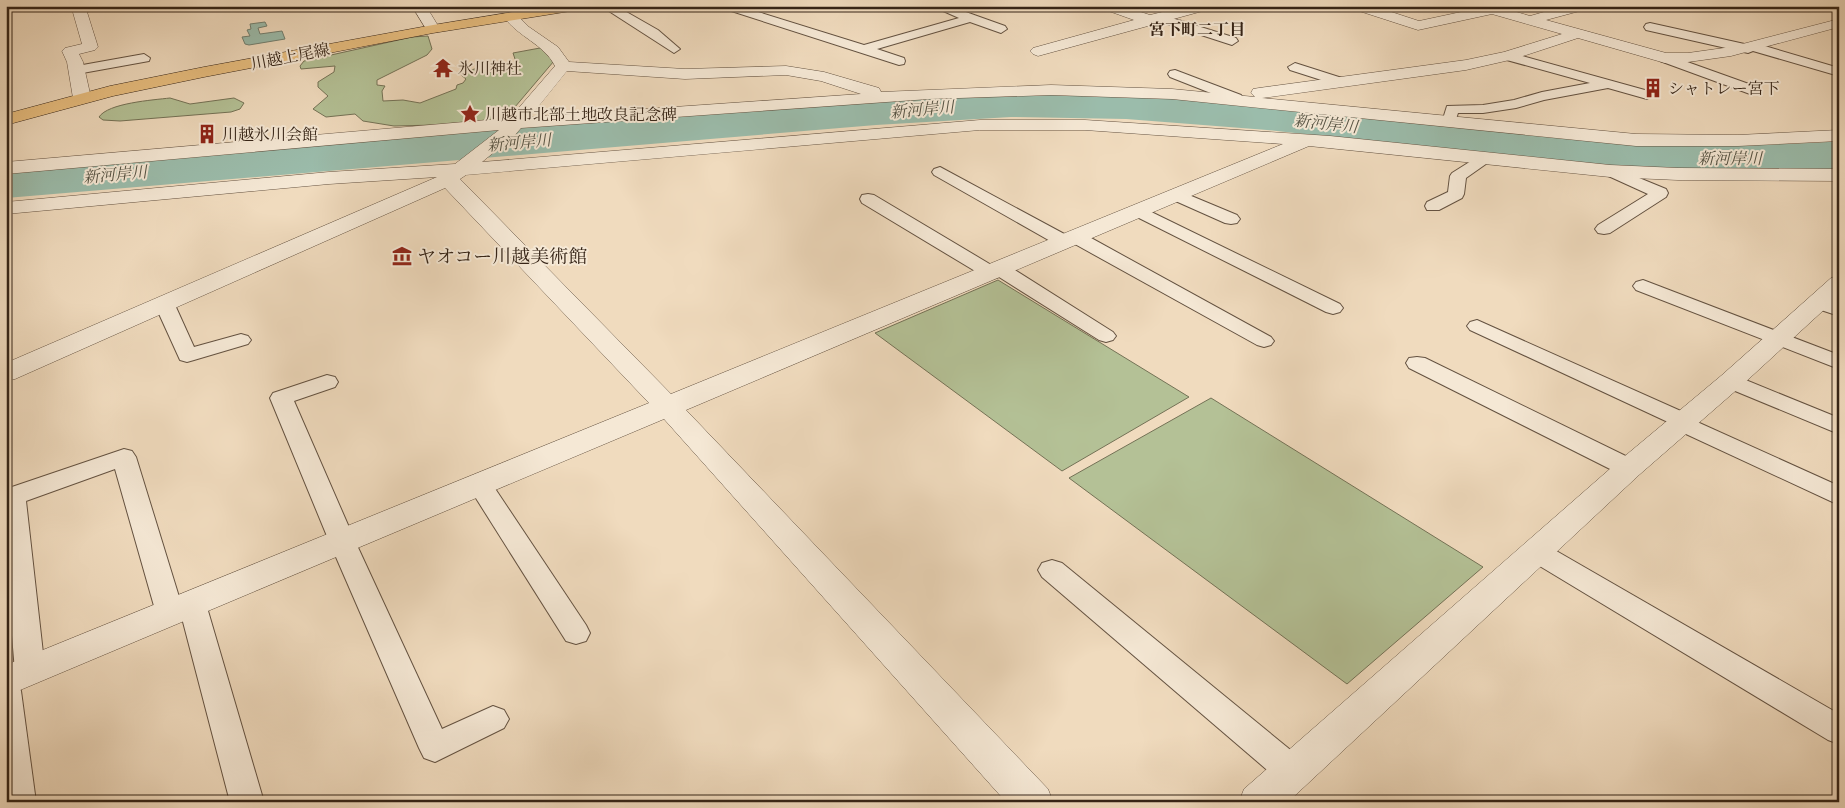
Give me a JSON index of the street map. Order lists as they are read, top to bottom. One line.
{"streets":{"main road":["川越上尾線"]},"districts":["宮下町二丁目"],"water":["新河岸川"],"places":{"temple":["氷川神社"],"building":["シャトレー宮下","川越氷川会館"],"place":["川越市北部土地改良記念碑"],"museum":["ヤオコー川越美術館"]}}
